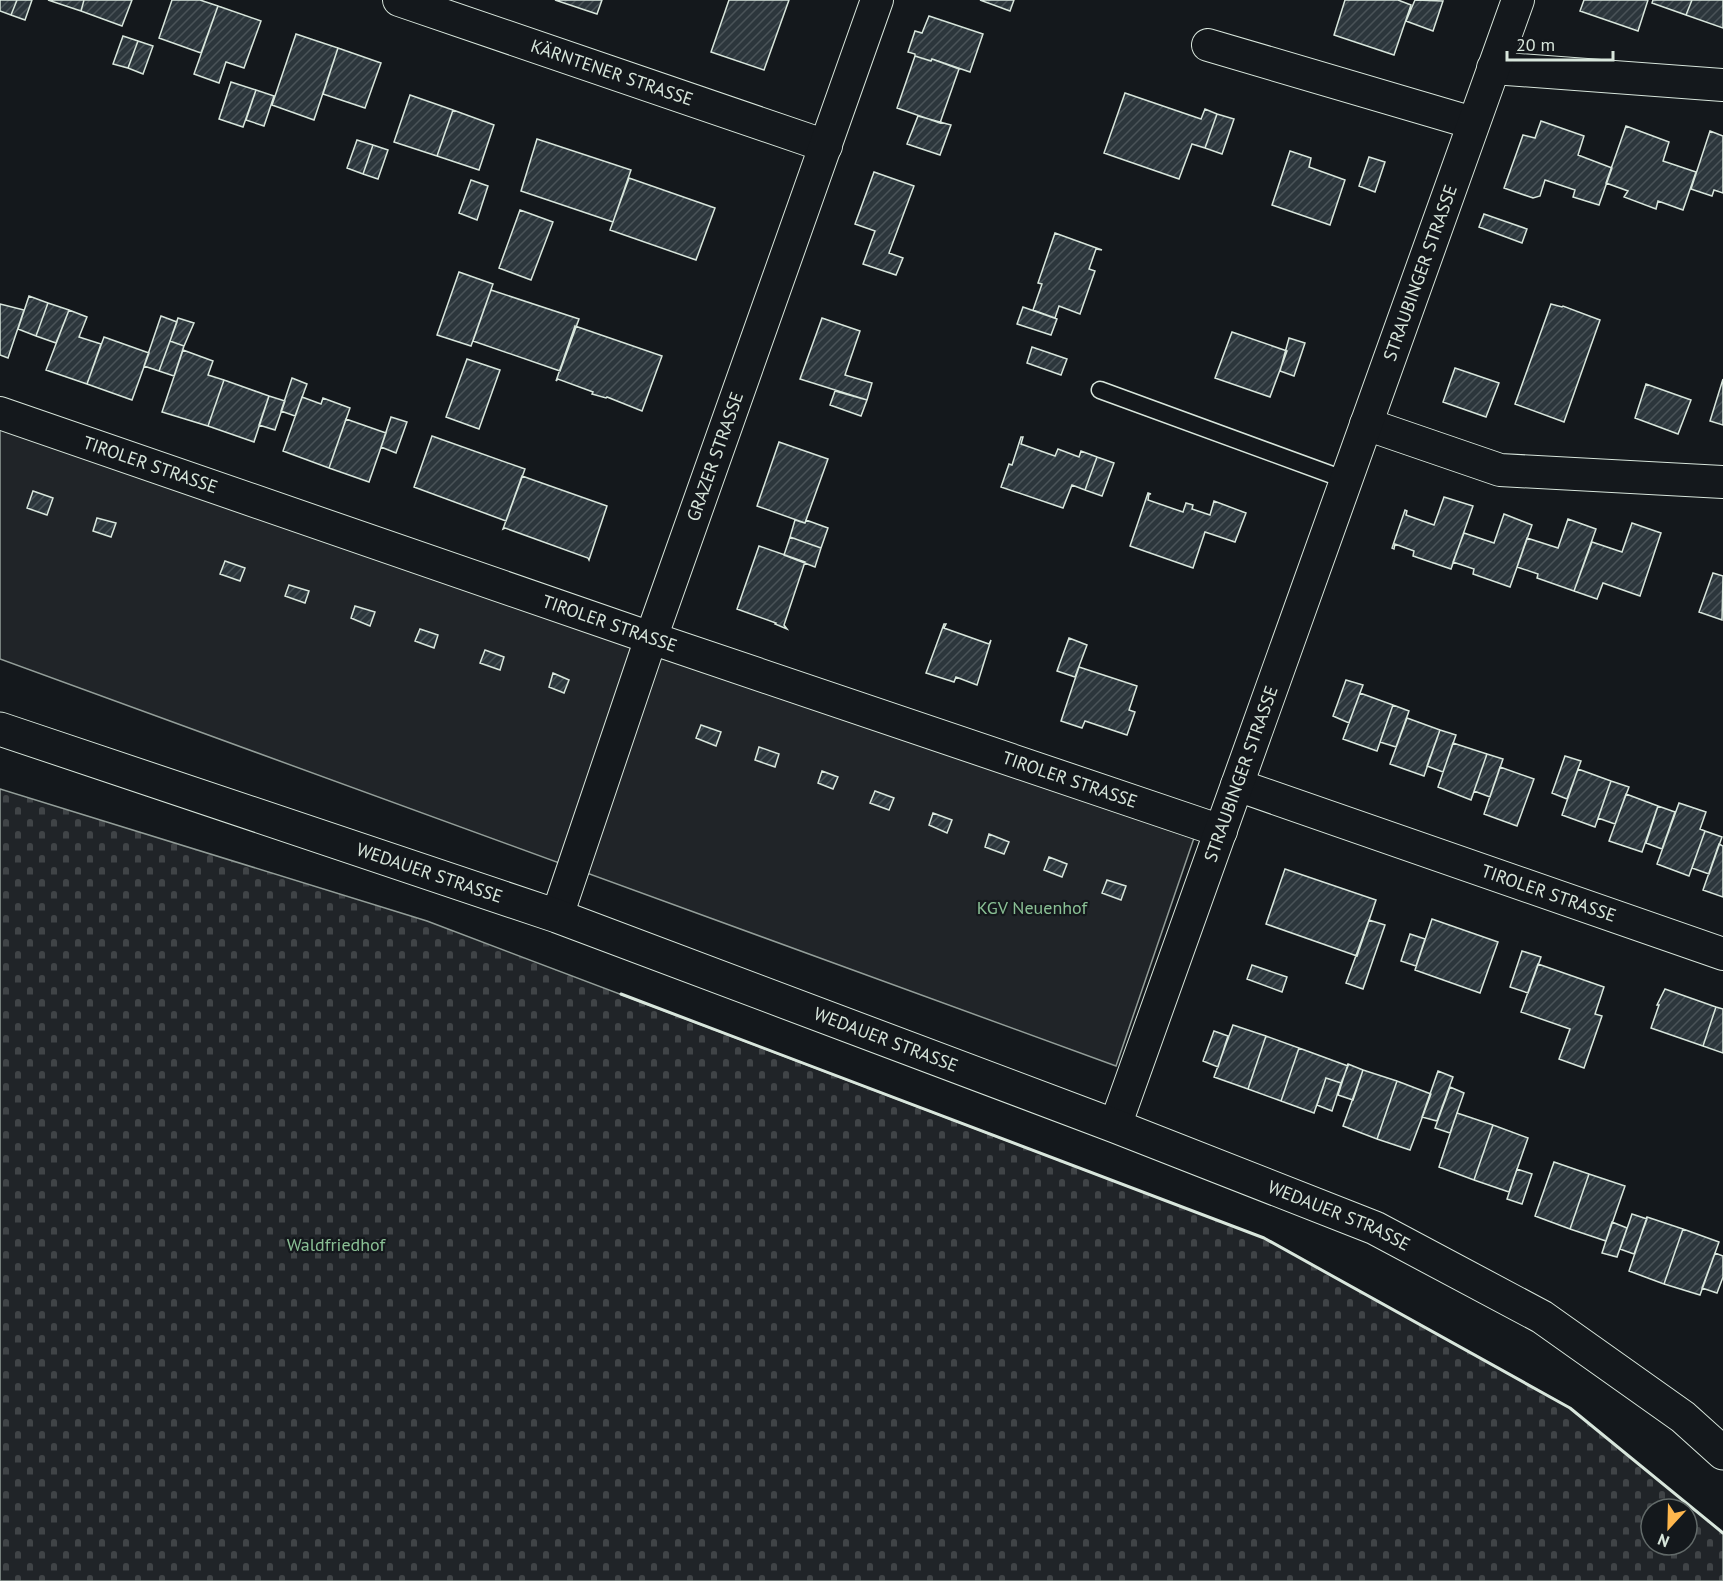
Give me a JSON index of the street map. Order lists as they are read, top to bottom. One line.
{"streets":{"street":["KÄRNTENER STRASSE","STRAUBINGER STRASSE","GRAZER STRASSE","TIROLER STRASSE","WEDAUER STRASSE"]},"crossings":[["KÄRNTENER STRASSE","GRAZER STRASSE"],["STRAUBINGER STRASSE","TIROLER STRASSE"],["STRAUBINGER STRASSE","WEDAUER STRASSE"],["GRAZER STRASSE","TIROLER STRASSE"],["GRAZER STRASSE","WEDAUER STRASSE"]],"parks":["KGV Neuenhof","Waldfriedhof"],"scale_bar":"20 m","north":"bottom"}
